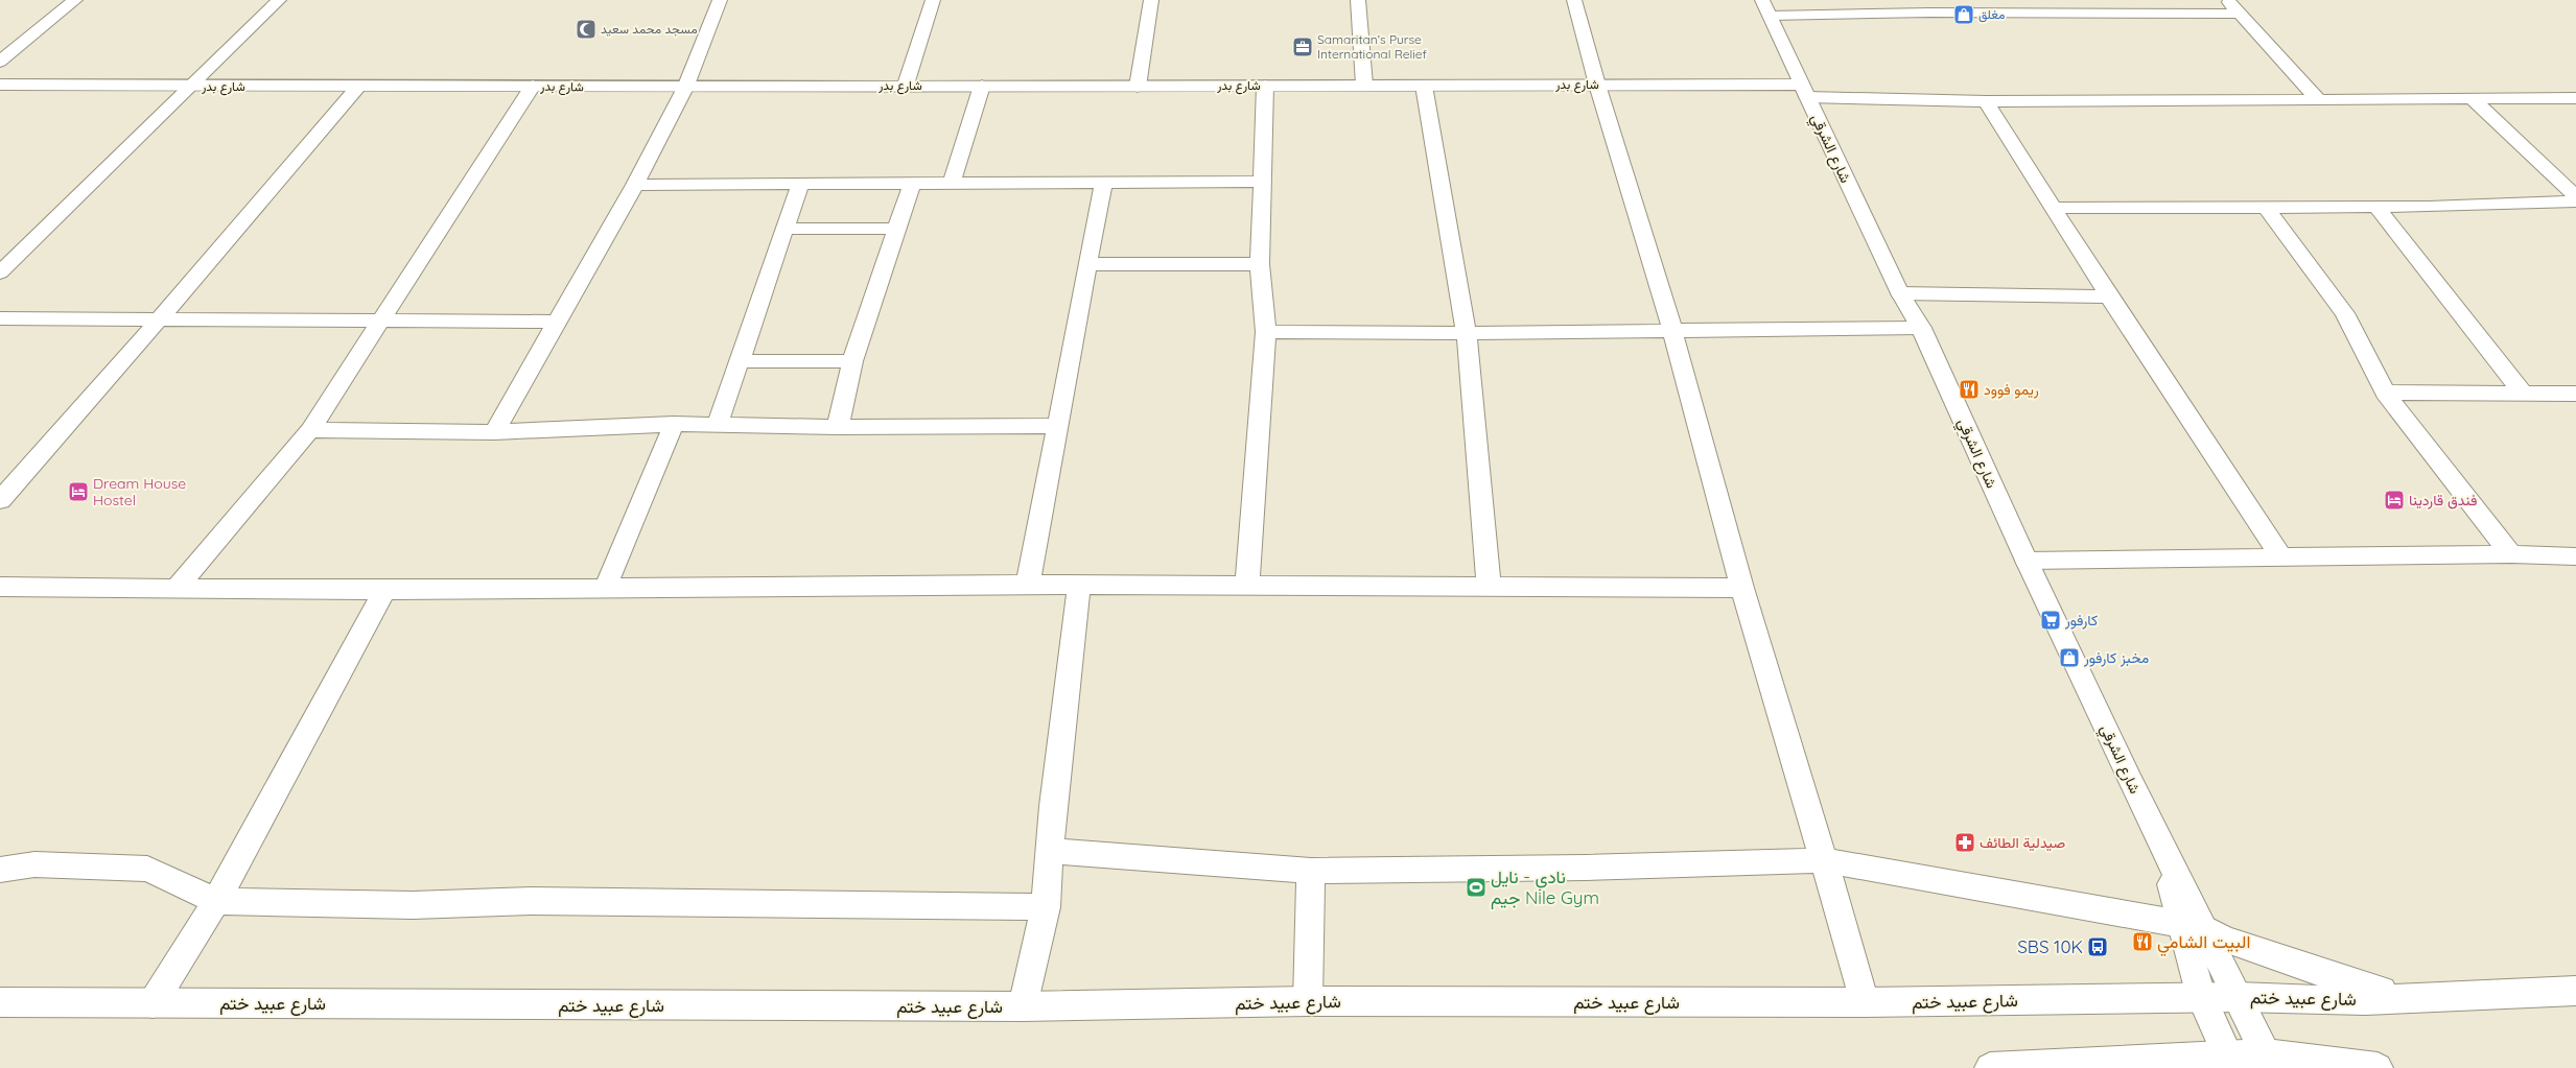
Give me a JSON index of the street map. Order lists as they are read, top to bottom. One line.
{"streets":{"street":["شارع بدر","شارع الشرقي","شارع عبيد ختم"]},"crossings":[["شارع بدر","شارع الشرقي"]],"places":{"shop":["مغلق","مخبز كارفور"],"mosque":["مسجد محمد سعيد"],"office":["Samaritan’s Purse International Relief"],"restaurant":["ريمو فوود","البيت الشامي"],"hotel":["Dream House Hostel","فندق قاردينا"],"supermarket":["كارفور"],"pharmacy":["صيدلية الطائف"],"sports":["نادي - نايل جيم Nile Gym"],"bus stop":["SBS 10K"]}}
